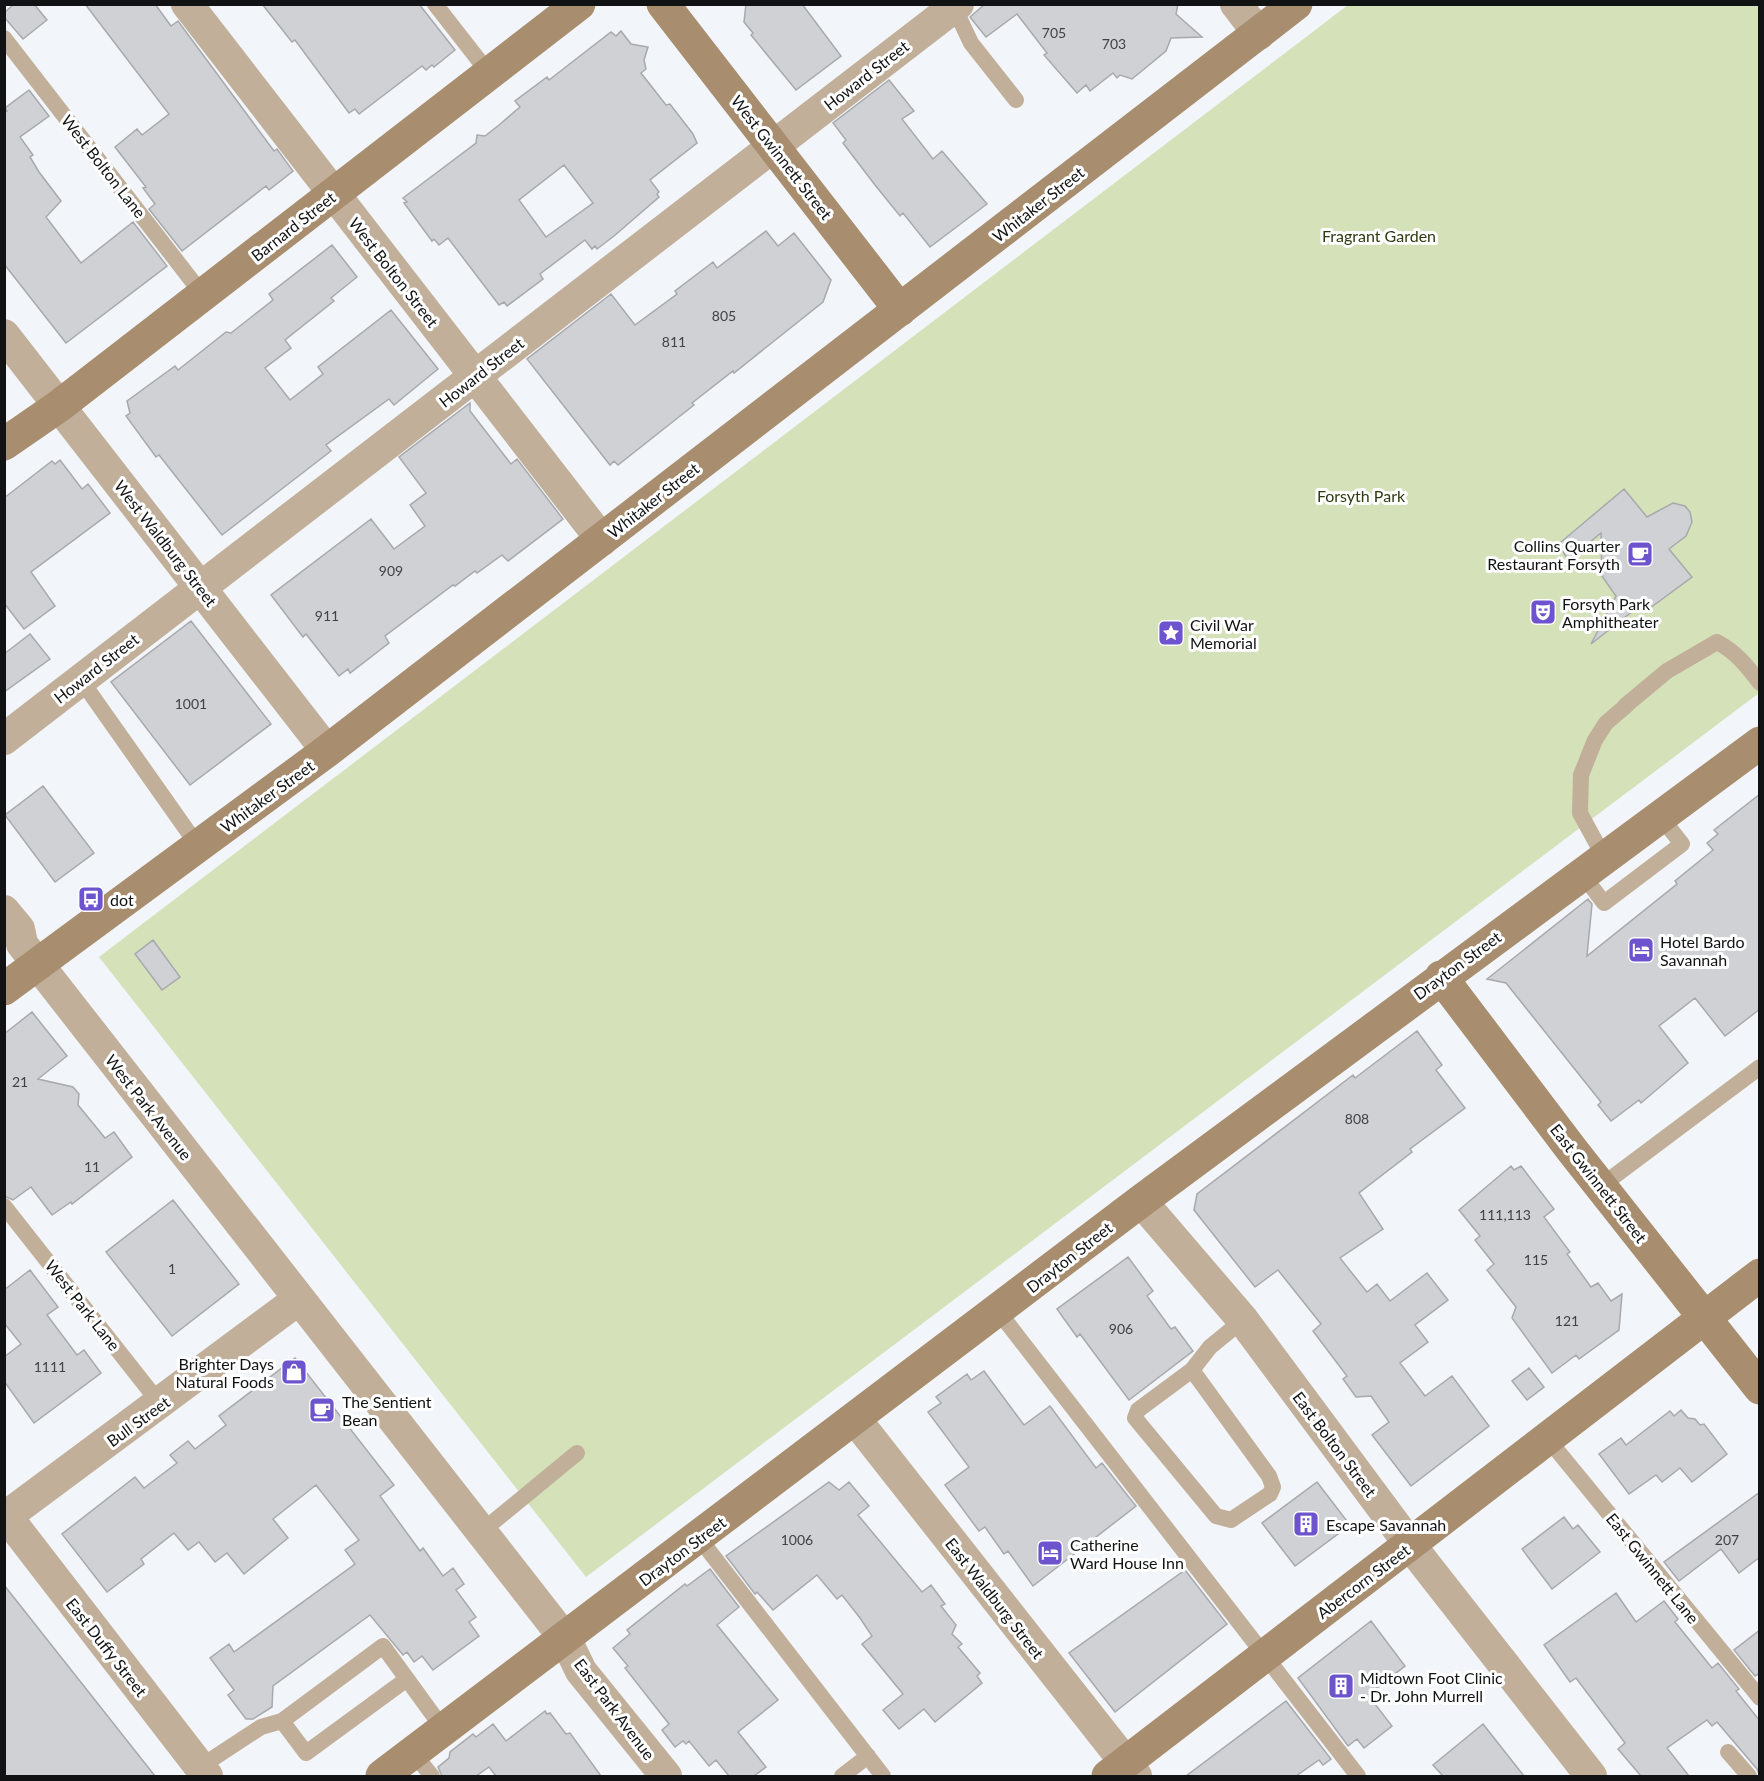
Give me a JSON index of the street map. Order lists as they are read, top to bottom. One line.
{"streets":{"main road":["West Gwinnett Street","Whitaker Street","Barnard Street","Drayton Street","East Gwinnett Street","Abercorn Street"],"street":["Howard Street","West Bolton Street","West Waldburg Street","West Park Avenue","Bull Street","East Bolton Street","East Waldburg Street","East Duffy Street","East Park Avenue"],"lane":["West Bolton Lane","West Park Lane","East Gwinnett Lane"]},"crossings":[["Howard Street","West Gwinnett Street"],["Howard Street","West Bolton Street"],["Howard Street","West Waldburg Street"],["West Gwinnett Street","Whitaker Street"],["West Bolton Lane","Barnard Street"],["Whitaker Street","West Bolton Street"],["Whitaker Street","West Waldburg Street"],["Whitaker Street","West Park Avenue"],["Barnard Street","West Bolton Street"],["Barnard Street","West Waldburg Street"],["Drayton Street","East Gwinnett Street"],["Drayton Street","East Bolton Street"],["Drayton Street","East Waldburg Street"],["Drayton Street","East Park Avenue"],["West Park Avenue","Bull Street"],["East Gwinnett Street","Abercorn Street"],["West Park Lane","Bull Street"],["Bull Street","East Duffy Street"],["East Bolton Street","Abercorn Street"],["East Gwinnett Lane","Abercorn Street"],["Abercorn Street","East Waldburg Street"]],"parks":["Fragrant Garden","Forsyth Park"],"places":{"cafe":["Collins Quarter Restaurant Forsyth","The Sentient Bean"],"theatre":["Forsyth Park Amphitheater"],"place":["Civil War Memorial"],"bus stop":["dot"],"hotel":["Hotel Bardo Savannah","Catherine Ward House Inn"],"shop":["Brighter Days Natural Foods"],"building":["Escape Savannah","Midtown Foot Clinic - Dr. John Murrell"]},"house_numbers":["705","703","805","811","909","911","1001","21","808","11","111,113","115","1","121","906","1111","1006","207"]}
